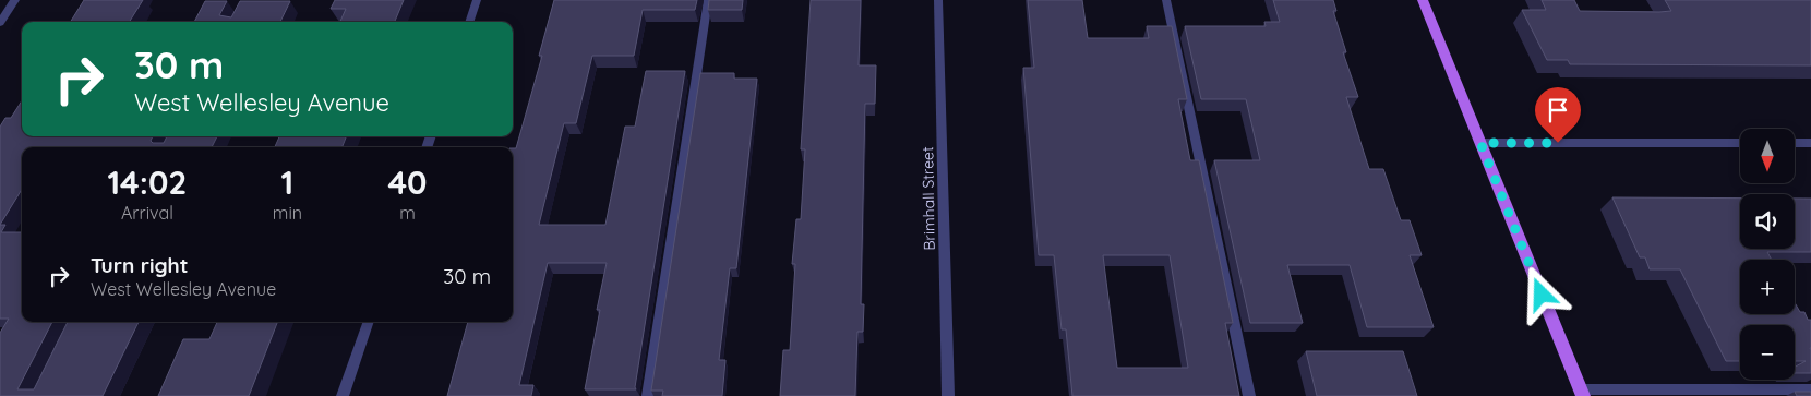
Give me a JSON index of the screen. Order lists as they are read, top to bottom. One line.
{"streets":{"street":["Brimhall Street"]},"north":"bottom","page":{"turn":["30 m","West Wellesley Avenue"],"map_buttons":["+","−"],"eta":["14:02","Arrival","1","min","40","m"],"list":[{"name":"Turn right","note":"West Wellesley Avenue","value":"30 m"}]}}
